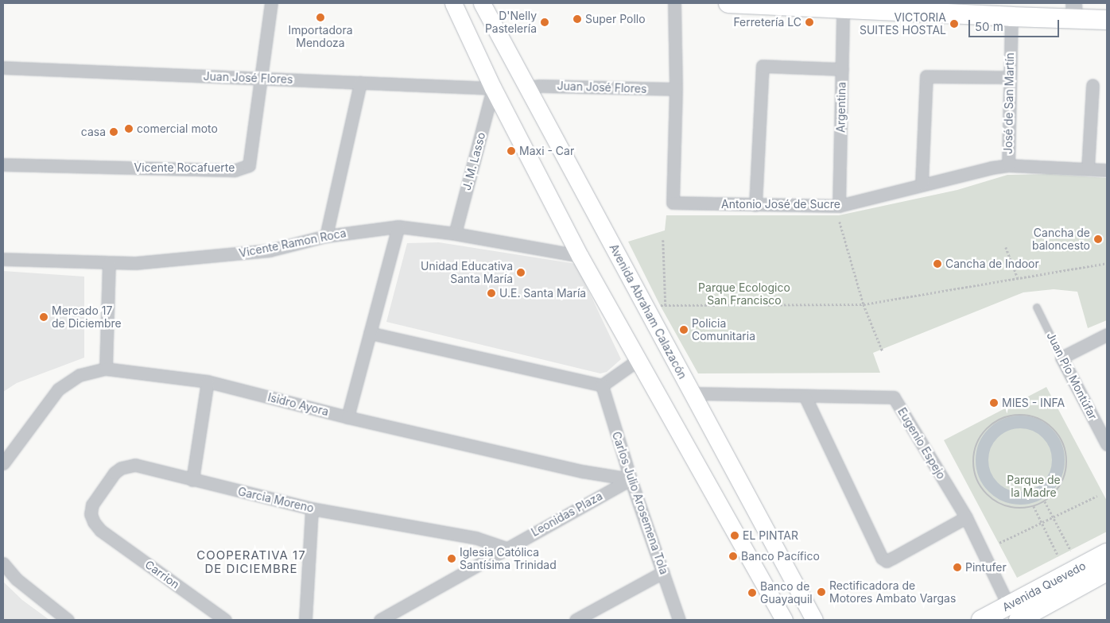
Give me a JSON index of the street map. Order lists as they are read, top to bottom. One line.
{"streets":{"main road":["Avenida Abraham Calazacón","Avenida Quevedo"],"street":["Juan José Flores","José de San Martín","Argentina","J. M. Lasso","Vicente Rocafuerte","Antonio José de Sucre","Vicente Ramon Roca","Juan Pío Montúfar","Isidro Ayora","Eugenio Espejo","Garcia Moreno","Carlos Julio Arosemena Tola","Leonidas Plaza","Carrion"]},"crossings":[["Juan José Flores","J. M. Lasso"],["Juan José Flores","Vicente Rocafuerte"],["Juan José Flores","Antonio José de Sucre"],["Juan José Flores","Avenida Abraham Calazacón"],["José de San Martín","Antonio José de Sucre"],["Argentina","Antonio José de Sucre"],["J. M. Lasso","Vicente Ramon Roca"],["Avenida Abraham Calazacón","Eugenio Espejo"],["Isidro Ayora","Carlos Julio Arosemena Tola"],["Isidro Ayora","Leonidas Plaza"],["Eugenio Espejo","Avenida Quevedo"],["Garcia Moreno","Leonidas Plaza"],["Garcia Moreno","Carrion"],["Carlos Julio Arosemena Tola","Leonidas Plaza"]],"districts":["COOPERATIVA 17 DE DICIEMBRE"],"parks":["Parque Ecologico San Francisco","Parque de la Madre"],"places":["Importadora Mendoza","Super Pollo","D'Nelly Pastelería","Ferretería LC","VICTORIA SUITES HOSTAL","comercial moto","casa","Maxi - Car","Cancha de baloncesto","Cancha de Indoor","Unidad Educativa Santa María","U.E. Santa María","Mercado 17 de Diciembre","Policia Comunitaria","MIES - INFA","EL PINTAR","Banco Pacífico","Iglesia Católica Santísima Trinidad","Pintufer","Rectificadora de Motores Ambato Vargas","Banco de Guayaquil"],"scale_bar":"50 m"}
